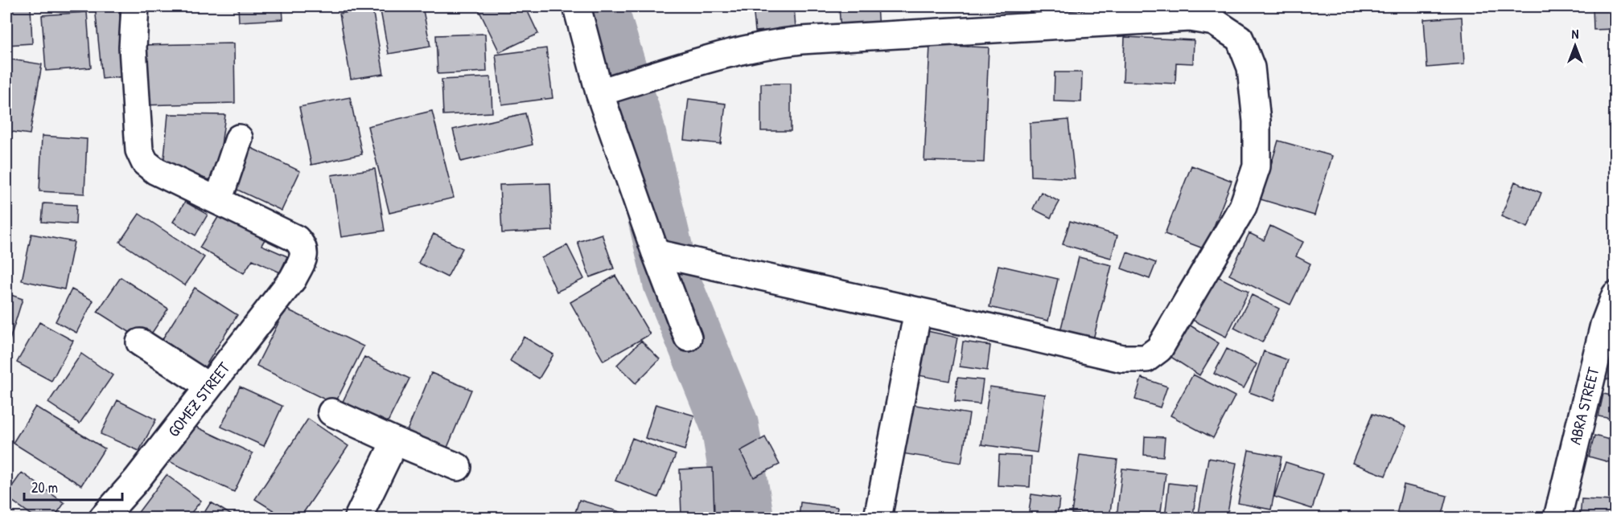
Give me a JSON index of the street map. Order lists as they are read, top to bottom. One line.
{"streets":{"street":["GOMEZ STREET","ABRA STREET"]},"scale_bar":"20 m","north":"top"}
